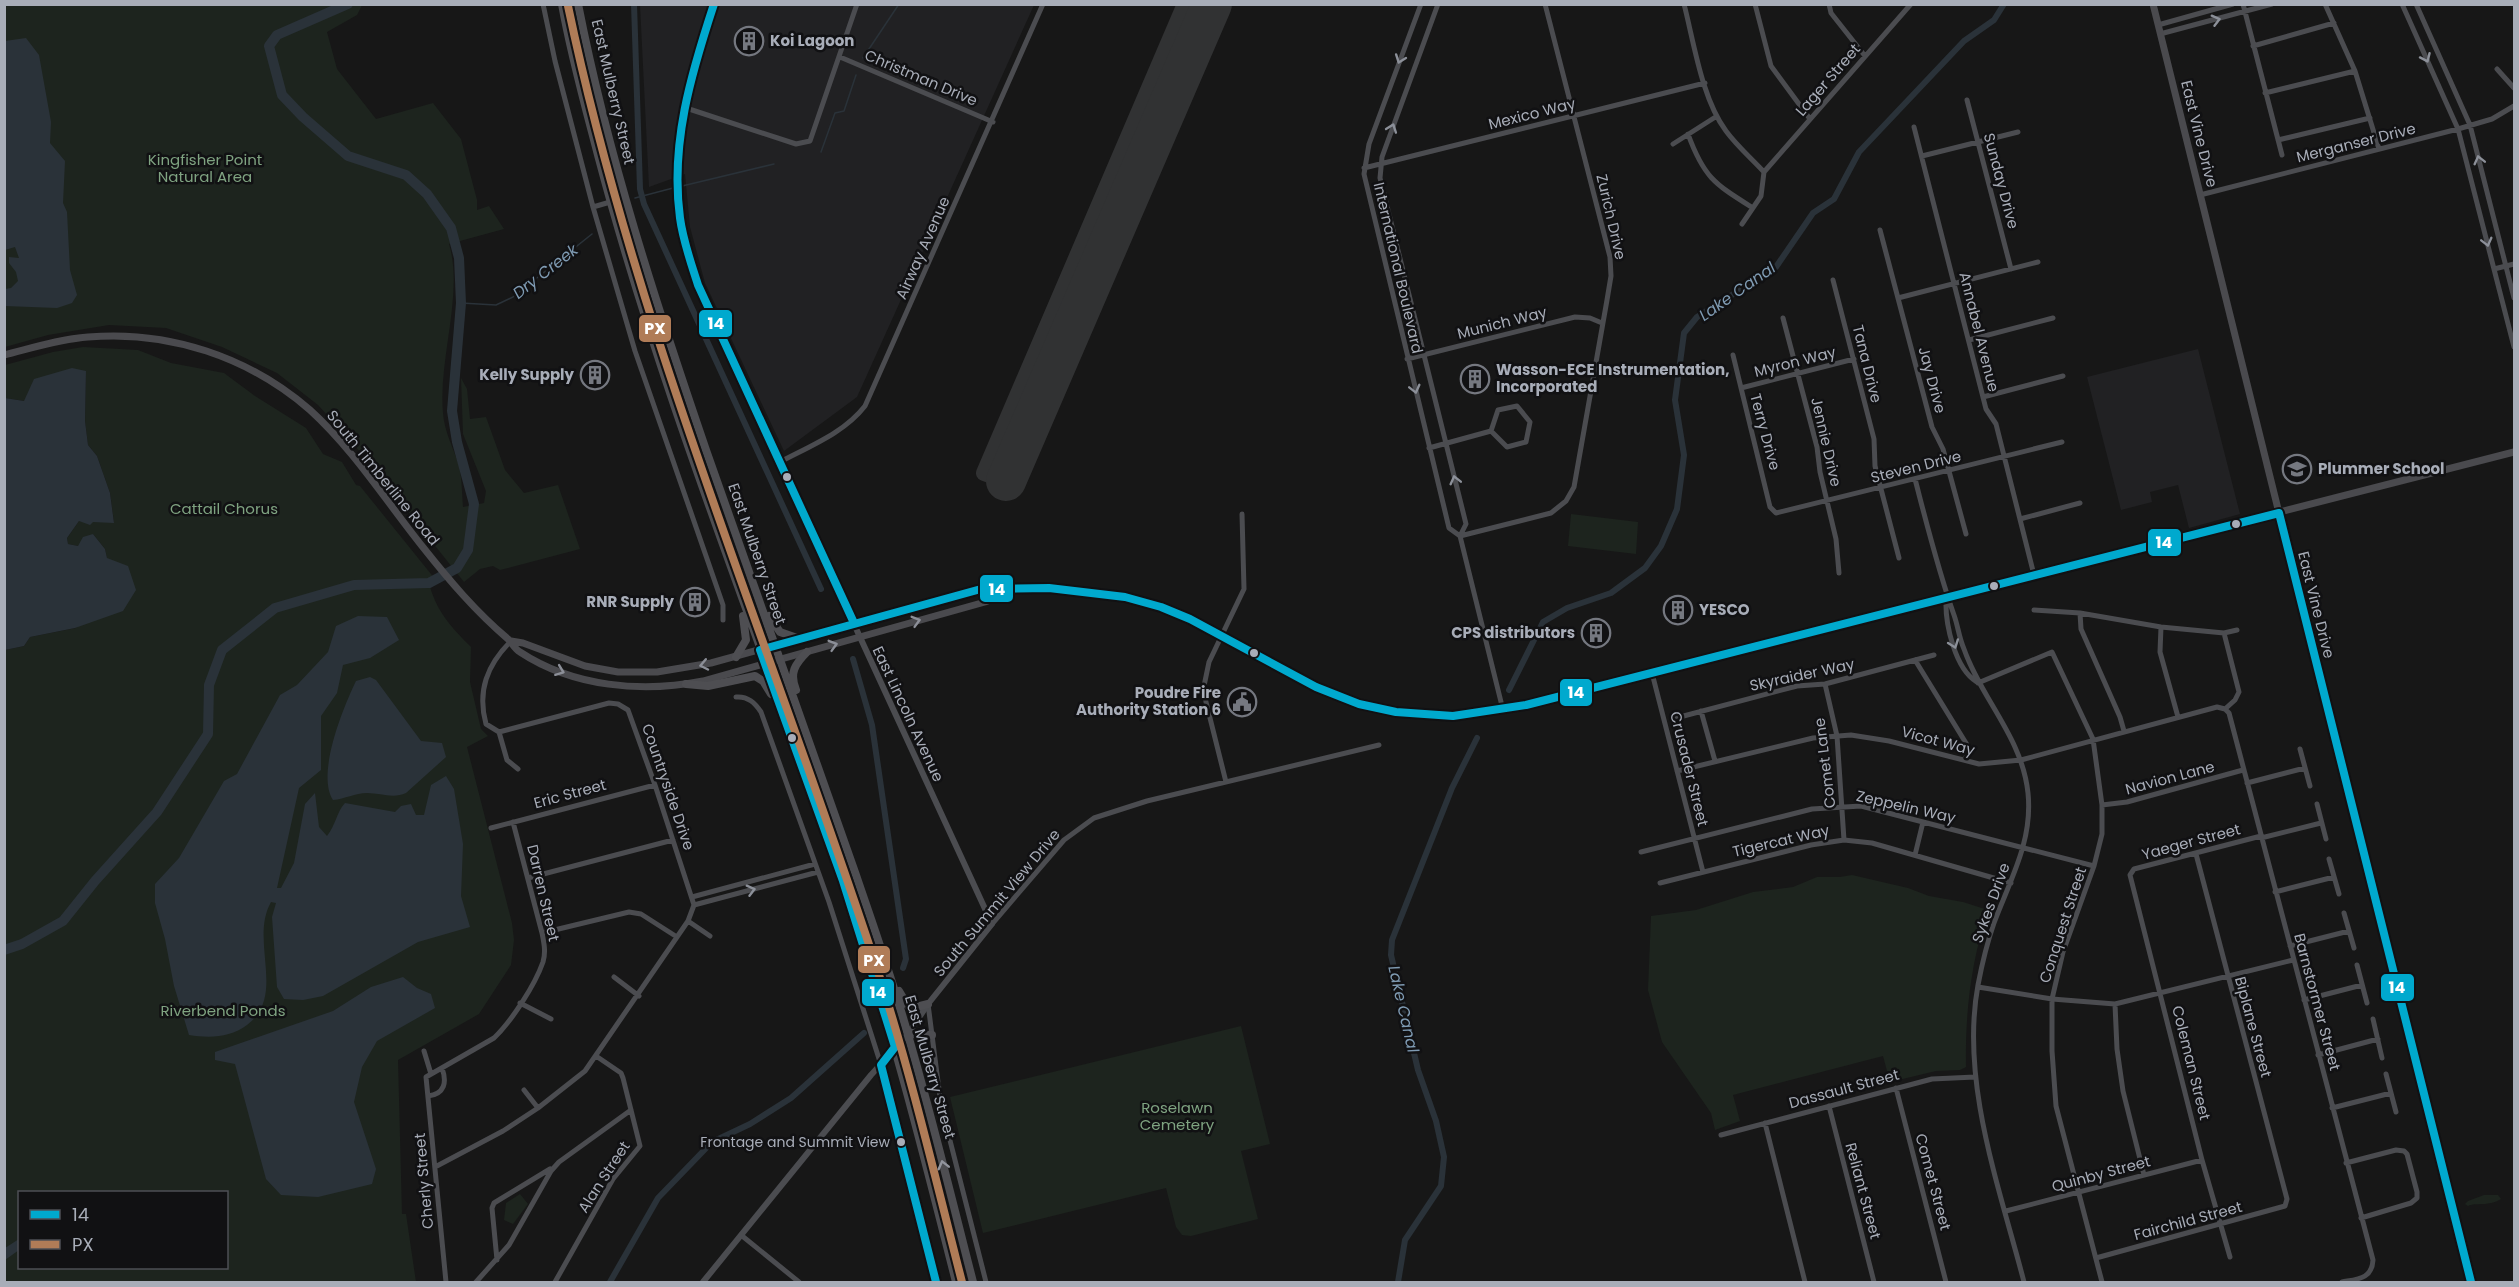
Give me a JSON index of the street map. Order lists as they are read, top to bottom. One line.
{"streets":{"highway":["East Mulberry Street"],"main road":["East Vine Drive","South Timberline Road"],"street":["Christman Drive","Lager Street","Mexico Way","Merganser Drive","Sunday Drive","Zurich Drive","Airway Avenue","International Boulevard","Munich Way","Annabel Avenue","Myron Way","Tana Drive","Jay Drive","Terry Drive","Jennie Drive","Steven Drive","Skyraider Way","East Lincoln Avenue","Vicot Way","Comet Lane","Crusader Street","Navion Lane","Countryside Drive","Eric Street","Zeppelin Way","Tigercat Way","Yaeger Street","Darren Street","South Summit View Drive","Sykes Drive","Conquest Street","Barnstormer Street","Biplane Street","Coleman Street","Dassault Street","Quinby Street","Alan Street","Cherly Street","Comet Street","Reliant Street","Fairchild Street"]},"crossings":[["Christman Drive","Airway Avenue"],["East Mulberry Street","South Timberline Road"],["East Mulberry Street","South Summit View Drive"],["Mexico Way","Zurich Drive"],["Mexico Way","International Boulevard"],["East Vine Drive","Merganser Drive"],["East Vine Drive","South Timberline Road"],["Zurich Drive","International Boulevard"],["Zurich Drive","Munich Way"],["Airway Avenue","East Lincoln Avenue"],["International Boulevard","Munich Way"],["International Boulevard","South Timberline Road"],["Annabel Avenue","Steven Drive"],["Annabel Avenue","South Timberline Road"],["Myron Way","Tana Drive"],["Myron Way","Terry Drive"],["Myron Way","Jennie Drive"],["Tana Drive","Steven Drive"],["Jay Drive","Steven Drive"],["Terry Drive","Steven Drive"],["Jennie Drive","Steven Drive"],["Steven Drive","Sykes Drive"],["South Timberline Road","East Lincoln Avenue"],["South Timberline Road","Crusader Street"],["South Timberline Road","Sykes Drive"],["Skyraider Way","Comet Lane"],["East Lincoln Avenue","South Summit View Drive"],["Vicot Way","Comet Lane"],["Vicot Way","Crusader Street"],["Vicot Way","Sykes Drive"],["Vicot Way","Conquest Street"],["Vicot Way","Barnstormer Street"],["Comet Lane","Zeppelin Way"],["Comet Lane","Tigercat Way"],["Crusader Street","Zeppelin Way"],["Crusader Street","Tigercat Way"],["Navion Lane","Conquest Street"],["Navion Lane","Barnstormer Street"],["Countryside Drive","Eric Street"],["Eric Street","Darren Street"],["Zeppelin Way","Sykes Drive"],["Zeppelin Way","Conquest Street"],["Tigercat Way","Sykes Drive"],["Yaeger Street","Barnstormer Street"],["Yaeger Street","Biplane Street"],["Yaeger Street","Coleman Street"],["Darren Street","Cherly Street"],["Sykes Drive","Conquest Street"],["Sykes Drive","Dassault Street"],["Sykes Drive","Quinby Street"],["Conquest Street","Quinby Street"],["Conquest Street","Fairchild Street"],["Biplane Street","Fairchild Street"],["Coleman Street","Quinby Street"],["Coleman Street","Fairchild Street"],["Dassault Street","Comet Street"],["Dassault Street","Reliant Street"]],"water":["Dry Creek","Lake Canal"],"parks":["Kingfisher Point Natural Area","Cattail Chorus","Riverbend Ponds","Roselawn Cemetery"],"places":{"building":["Koi Lagoon","Kelly Supply","Wasson-ECE Instrumentation, Incorporated","RNR Supply","YESCO","CPS distributors"],"school or university":["Plummer School"],"public building":["Poudre Fire Authority Station 6"],"other":["Frontage and Summit View"]},"lines":["transit line 14","transit line PX"],"legend":["14","PX"]}
